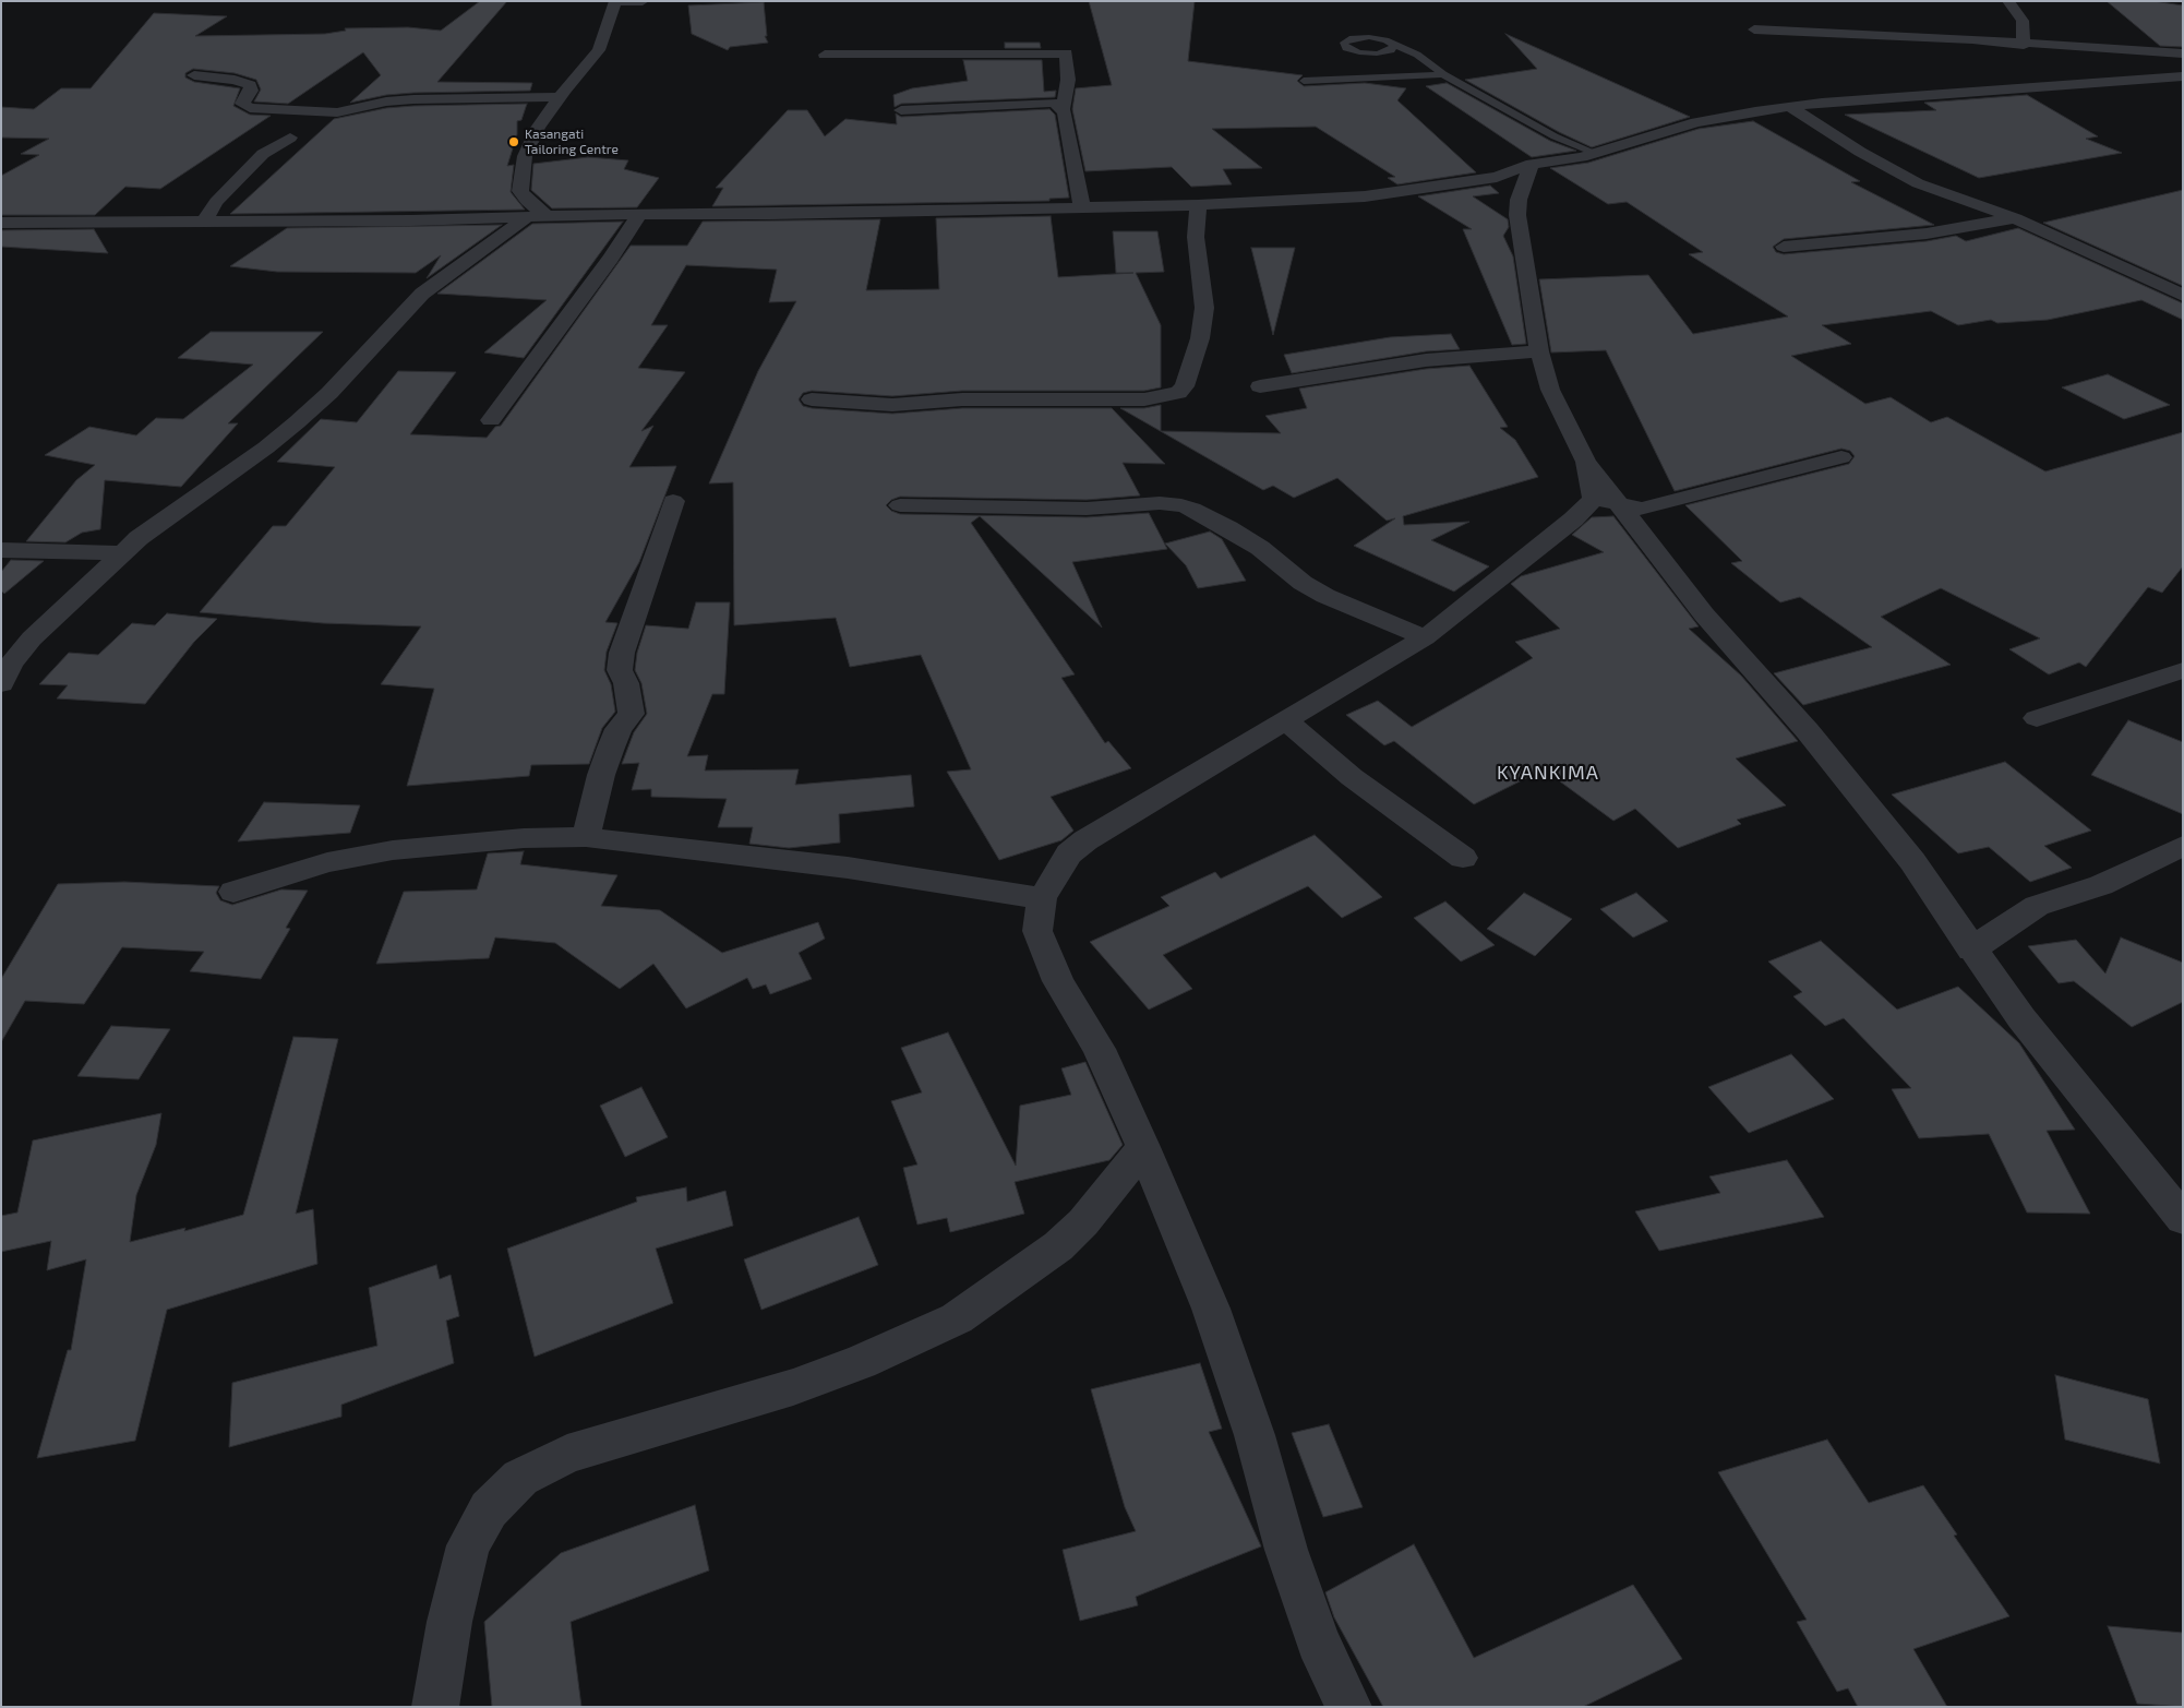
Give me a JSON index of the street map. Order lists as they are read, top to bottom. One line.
{"districts":["KYANKIMA"],"places":["Kasangati Tailoring Centre"]}
